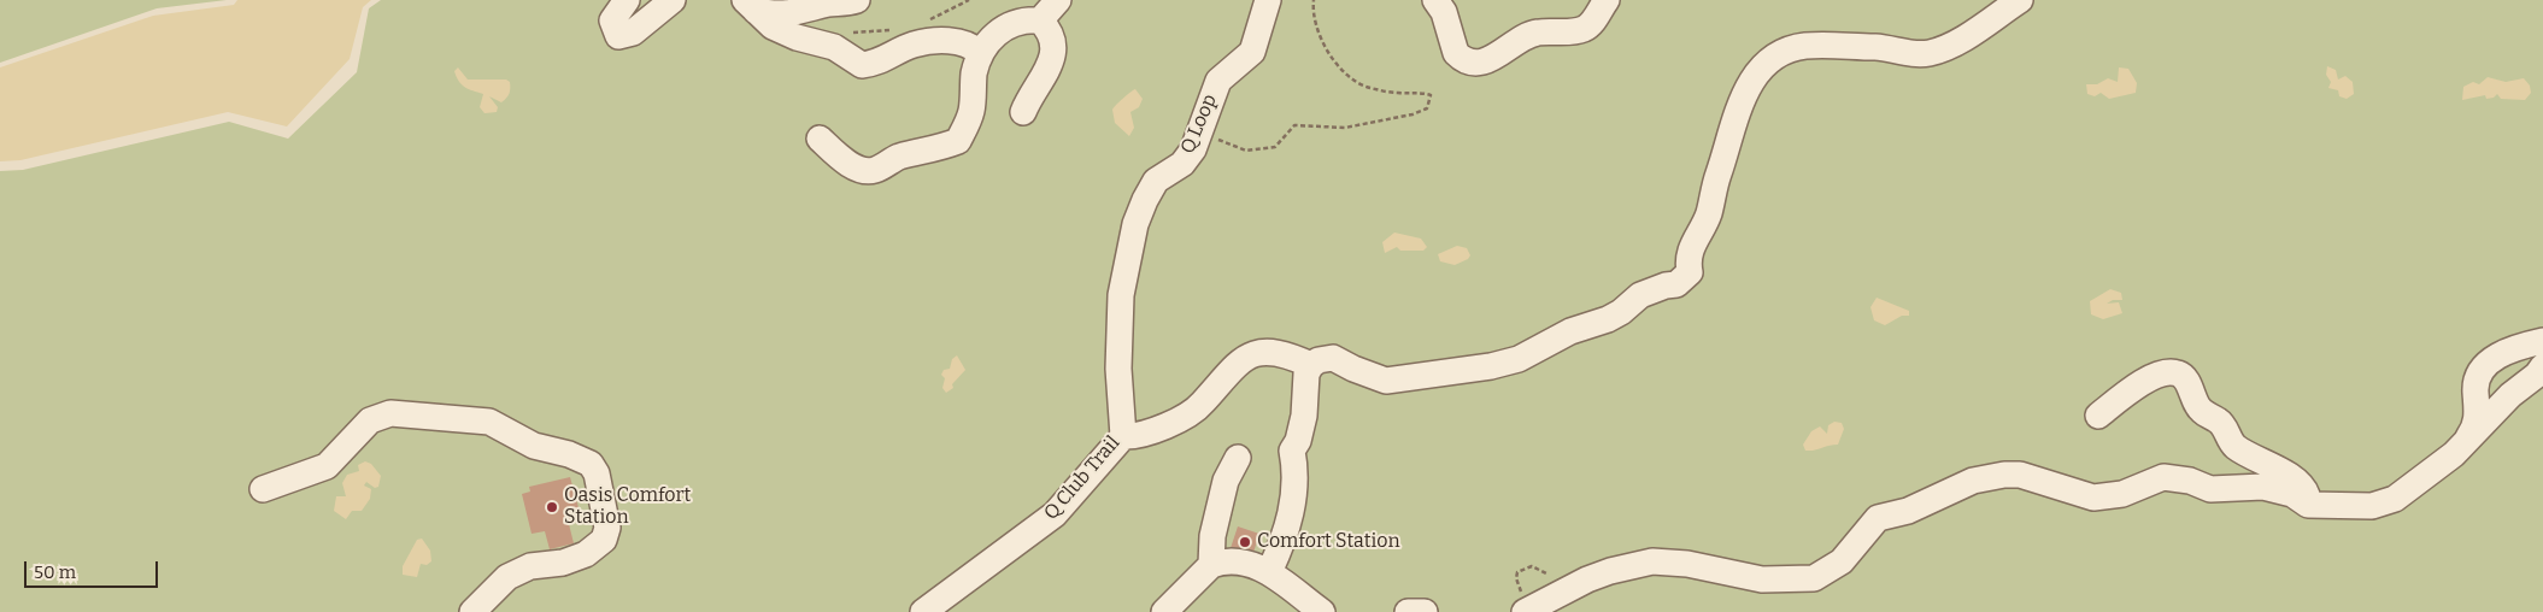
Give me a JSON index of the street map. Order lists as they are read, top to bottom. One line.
{"streets":{"street":["Q Loop","Q Club Trail"]},"crossings":[["Q Loop","Q Club Trail"]],"places":["Oasis Comfort Station","Comfort Station"],"scale_bar":"50 m"}
